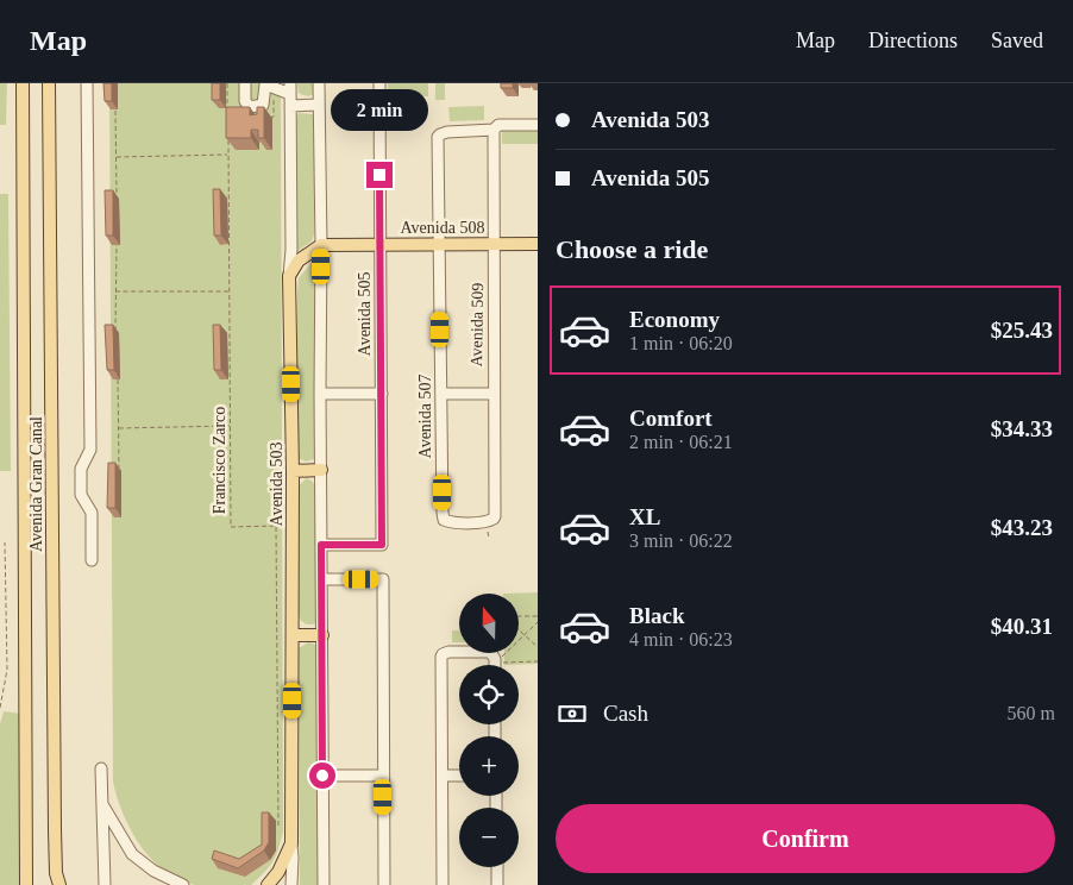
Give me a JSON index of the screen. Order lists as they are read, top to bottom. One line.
{"streets":{"main road":["Avenida 508","Avenida Gran Canal","Avenida 503"],"street":["Avenida 505","Avenida 509","Avenida 507"],"path":["Francisco Zarco"]},"crossings":[["Avenida 508","Avenida 505"],["Avenida 508","Avenida 509"],["Avenida 508","Avenida 507"],["Avenida 509","Avenida 507"]],"north":"top","page":{"header":"Map","nav":["Map","Directions","Saved"],"banner":["Avenida 503","Avenida 505"],"bubble":"2 min","heading":"Choose a ride","list":[{"name":"Economy","note":"1 min · 06:20","value":"$25.43"},{"name":"Comfort","note":"2 min · 06:21","value":"$34.33"},{"name":"XL","note":"3 min · 06:22","value":"$43.23"},{"name":"Black","note":"4 min · 06:23","value":"$40.31"}],"map_buttons":["+","−"],"pay":["Cash","560 m"],"buttons":"Confirm"}}
